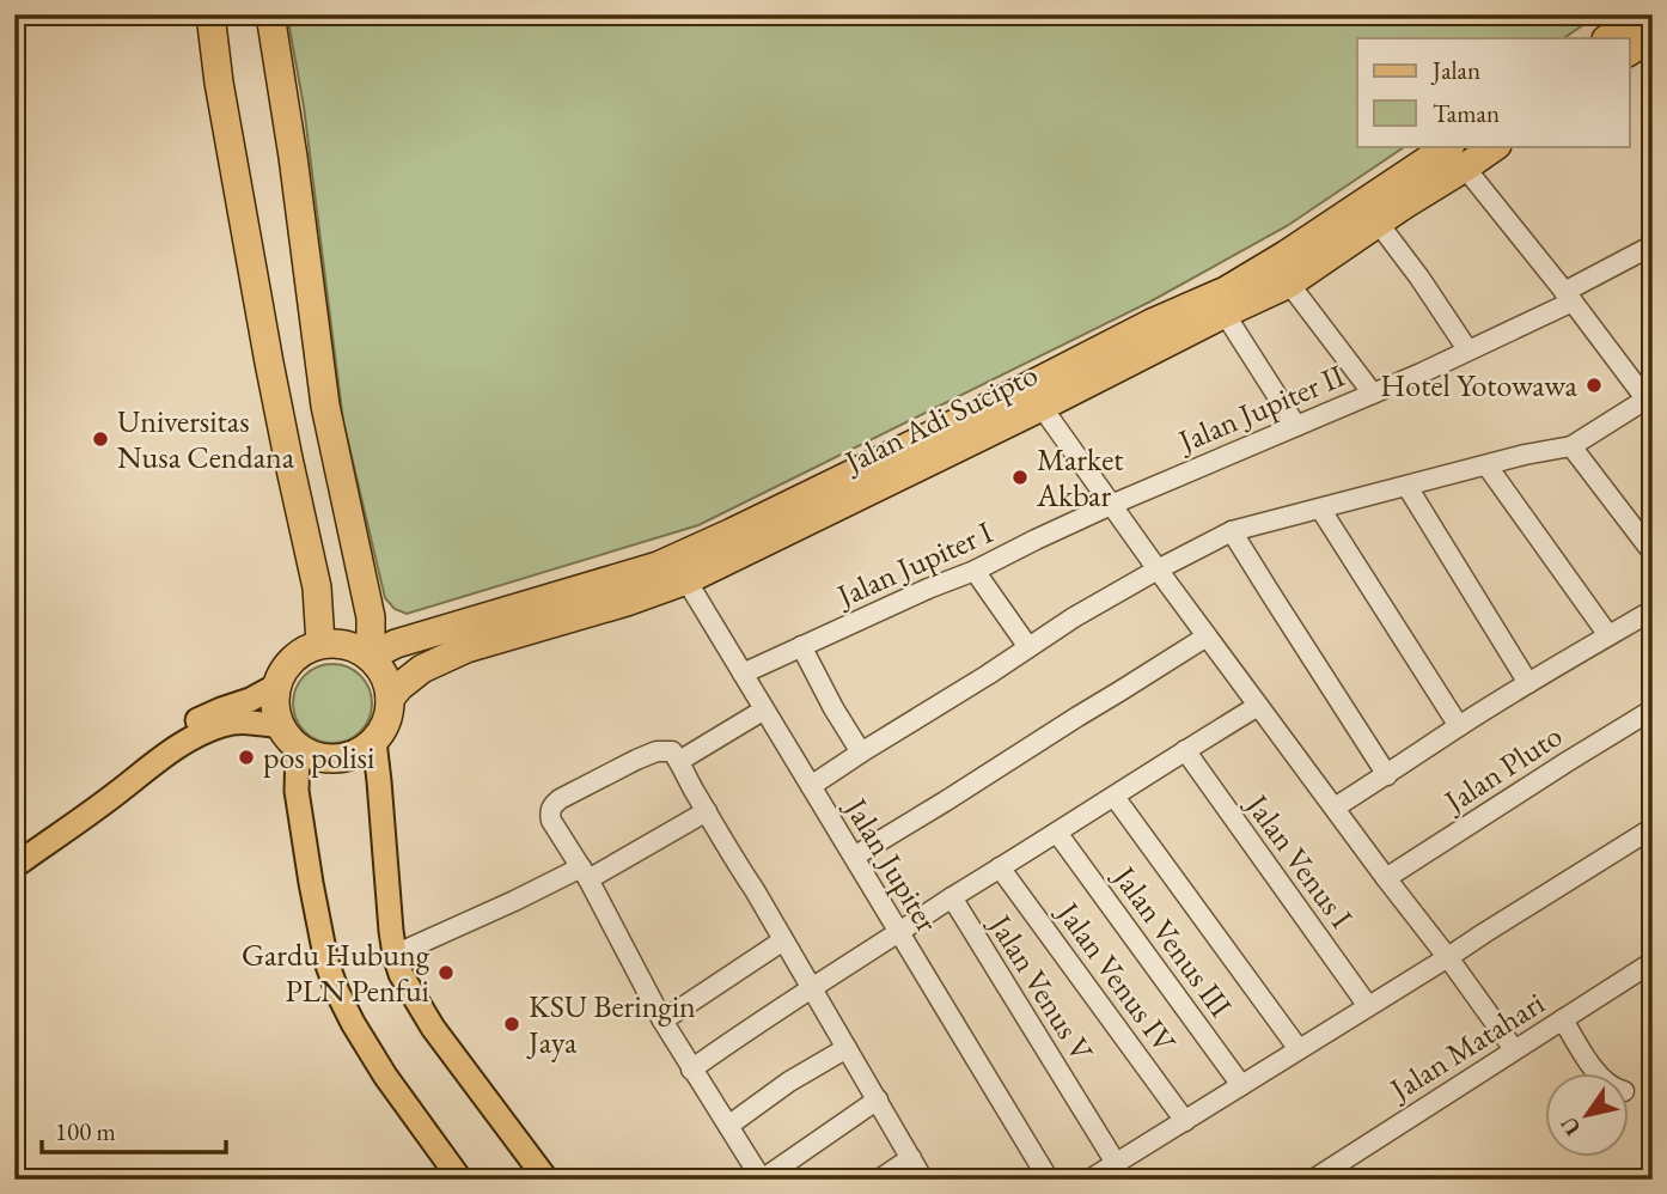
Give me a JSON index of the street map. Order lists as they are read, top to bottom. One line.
{"streets":{"highway":["Jalan Adi Sucipto"],"street":["Jalan Jupiter II","Jalan Jupiter I","Jalan Pluto","Jalan Venus I","Jalan Jupiter","Jalan Venus III","Jalan Venus IV","Jalan Venus V","Jalan Matahari"]},"crossings":[["Jalan Jupiter II","Jalan Jupiter I"],["Jalan Adi Sucipto","Jalan Jupiter"],["Jalan Jupiter I","Jalan Jupiter"],["Jalan Jupiter","Jalan Venus V"]],"places":["Hotel Yotowawa","Universitas Nusa Cendana","Market Akbar","pos polisi","Gardu Hubung PLN Penfui","KSU Beringin Jaya"],"legend":["Jalan","Taman"],"scale_bar":"100 m","north":"bottom left"}
